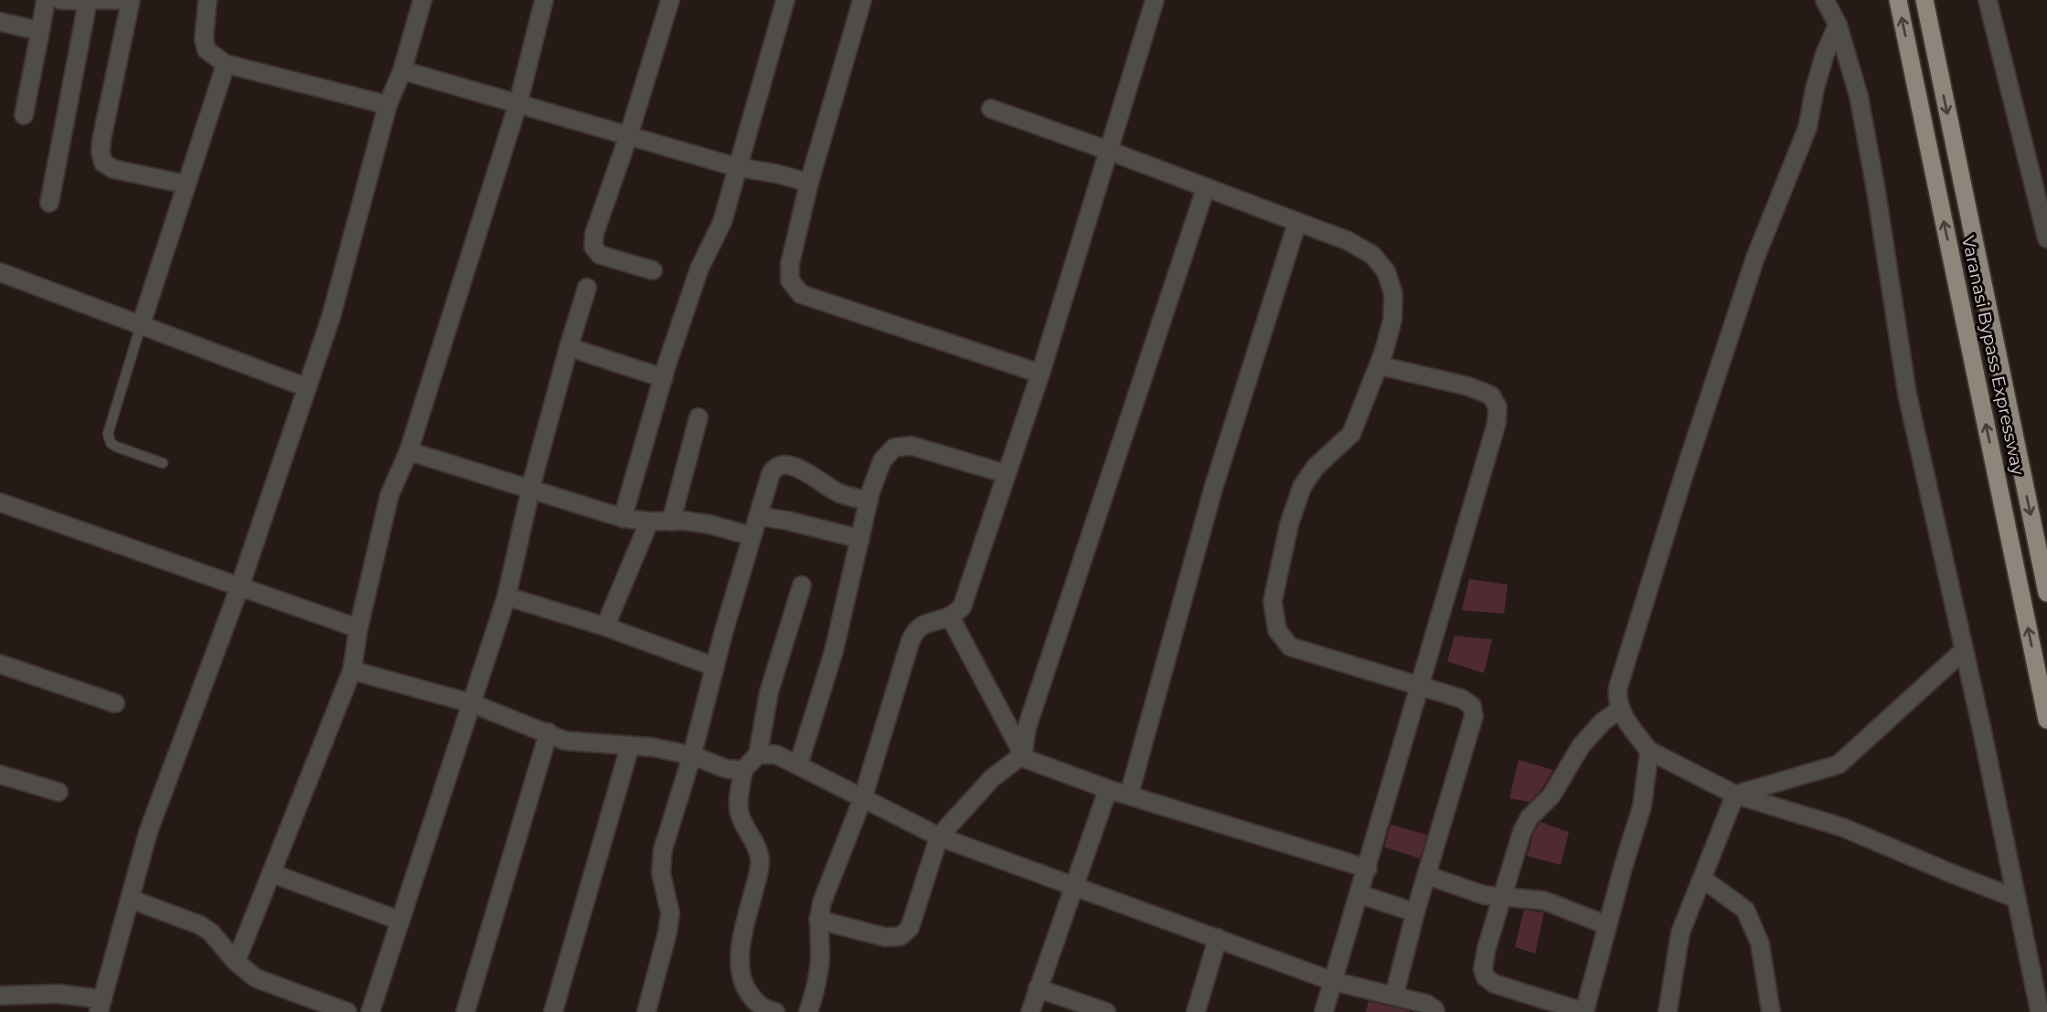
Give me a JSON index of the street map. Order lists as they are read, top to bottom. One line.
{"streets":{"highway":["Varanasi Bypass Expressway"]}}
